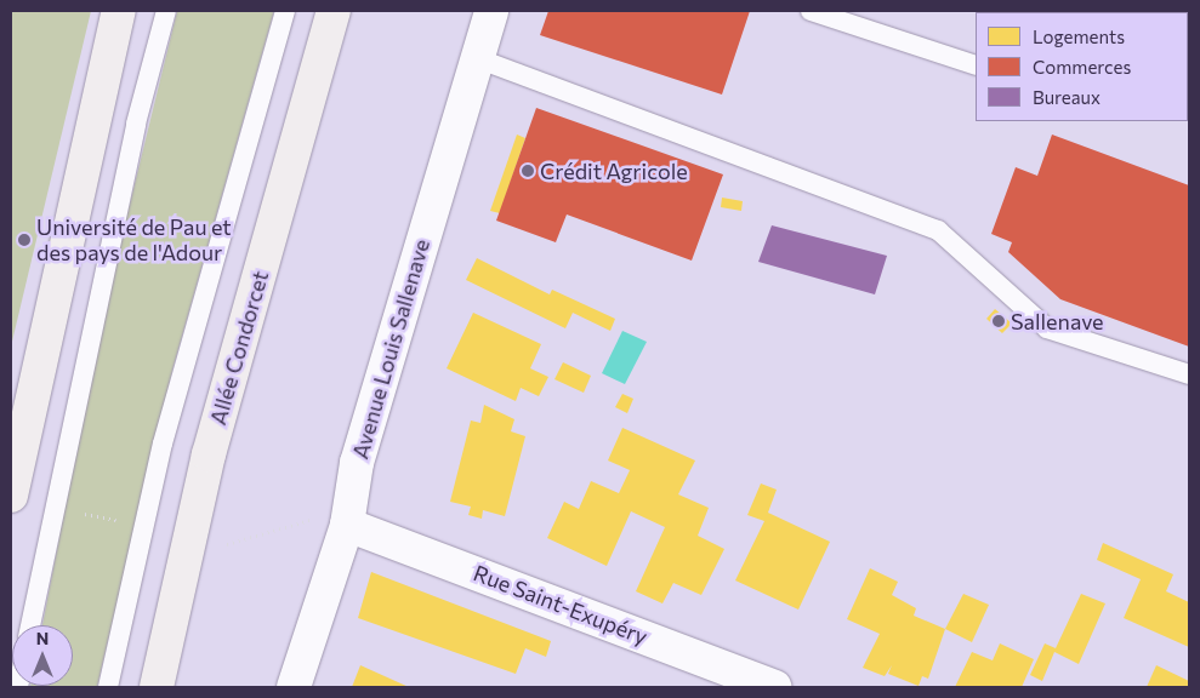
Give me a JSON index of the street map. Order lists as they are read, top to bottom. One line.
{"streets":{"main road":["Allée Condorcet"],"street":["Avenue Louis Sallenave","Rue Saint-Exupéry"]},"crossings":[["Avenue Louis Sallenave","Rue Saint-Exupéry"]],"places":["Crédit Agricole","Université de Pau et des pays de l'Adour","Sallenave"],"legend":["Logements","Commerces","Bureaux"],"north":"top"}
